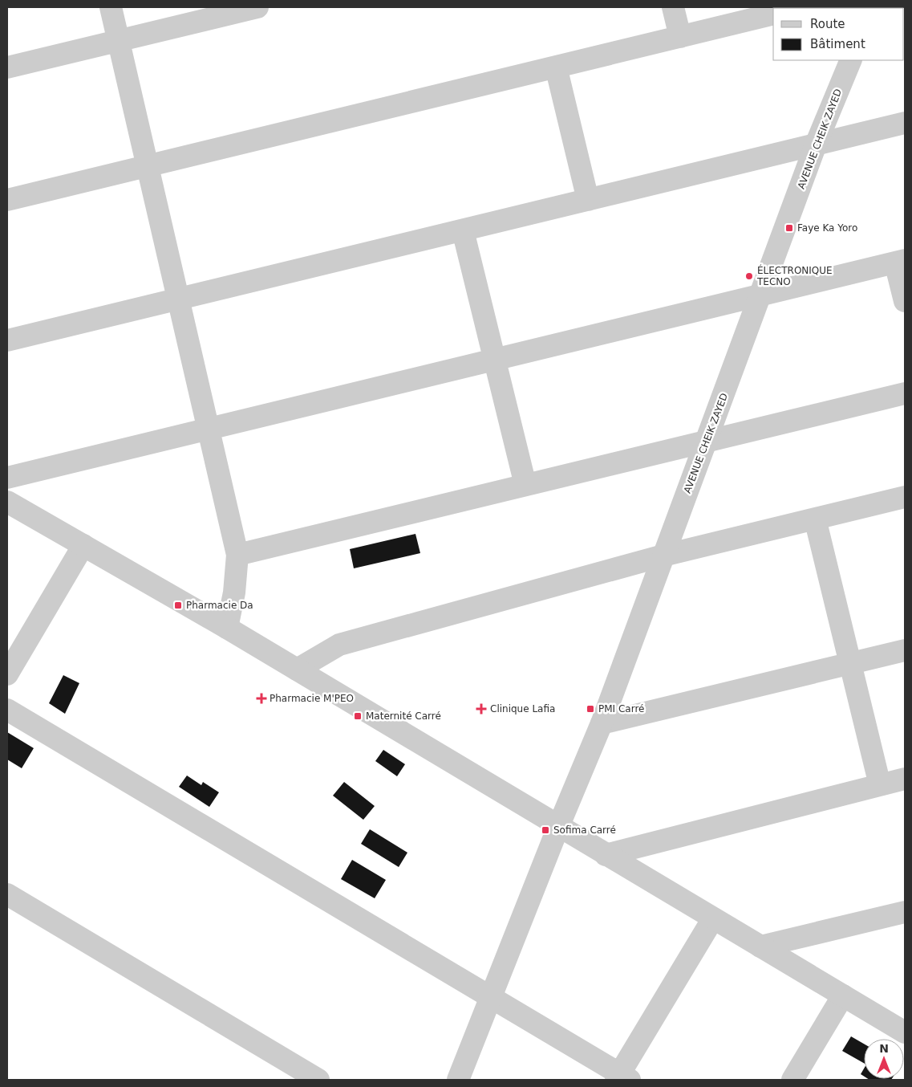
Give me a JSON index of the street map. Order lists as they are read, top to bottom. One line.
{"streets":{"street":["AVENUE CHEIK ZAYED"]},"places":{"transit":["Faye Ka Yoro","Pharmacie Da","PMI Carré","Maternité Carré","Sofima Carré"],"other":["ÉLECTRONIQUE TECNO"],"health":["Pharmacie M'PEO","Clinique Lafia"]},"legend":["Route","Bâtiment"],"north":"top"}
